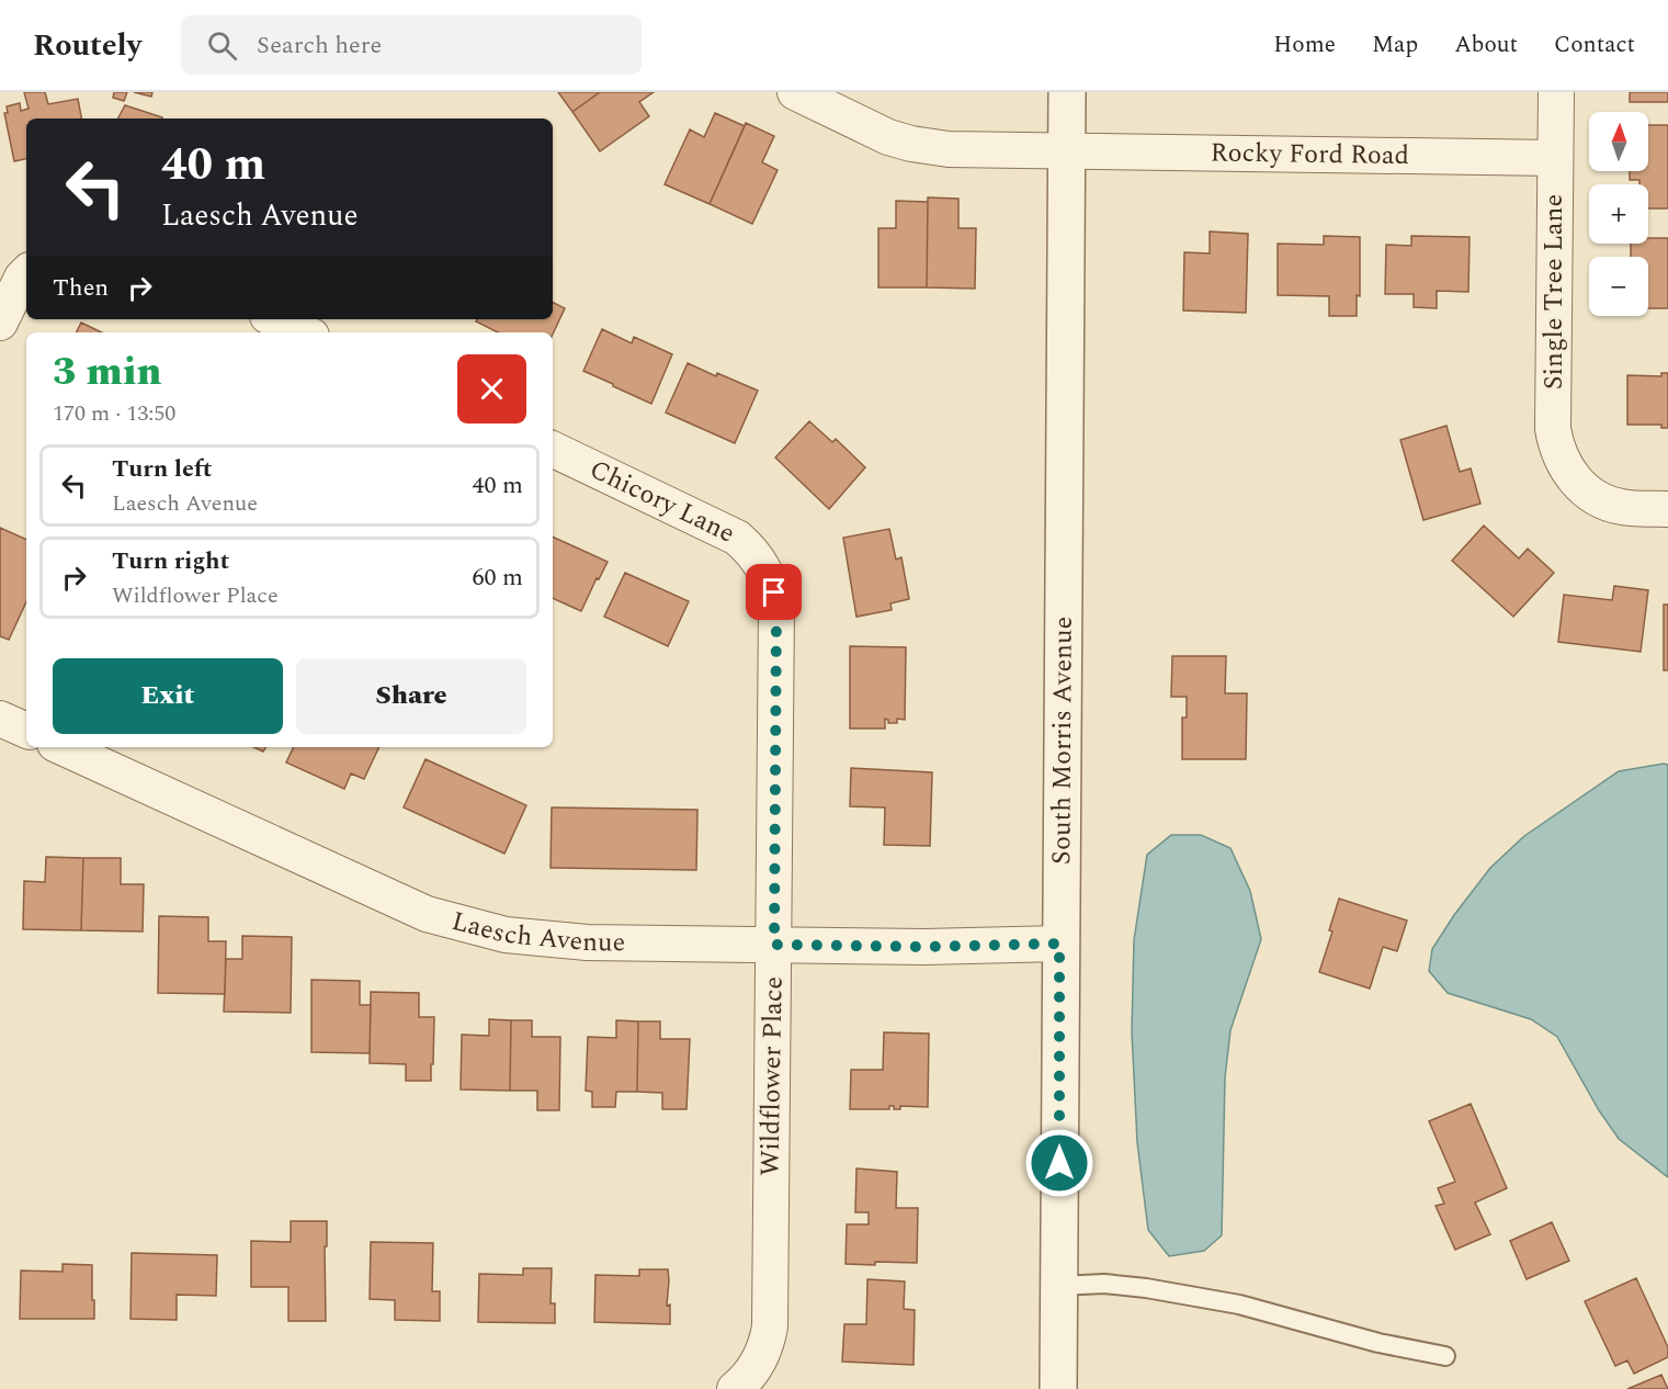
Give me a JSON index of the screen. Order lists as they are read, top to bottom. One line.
{"streets":{"street":["Rocky Ford Road","Single Tree Lane","Chicory Lane","South Morris Avenue","Laesch Avenue","Wildflower Place"]},"crossings":[["Rocky Ford Road","Single Tree Lane"],["Rocky Ford Road","South Morris Avenue"],["Chicory Lane","Wildflower Place"],["South Morris Avenue","Laesch Avenue"],["Laesch Avenue","Wildflower Place"]],"north":"top","page":{"header":"Routely","search":"Search here","nav":["Home","Map","About","Contact"],"map_buttons":["+","−"],"turn":["40 m","Laesch Avenue"],"then":"Then","heading":["3 min","170 m · 13:50"],"list":[{"name":"Turn left","note":"Laesch Avenue","value":"40 m"},{"name":"Turn right","note":"Wildflower Place","value":"60 m"}],"buttons":["Exit","Share"]}}
